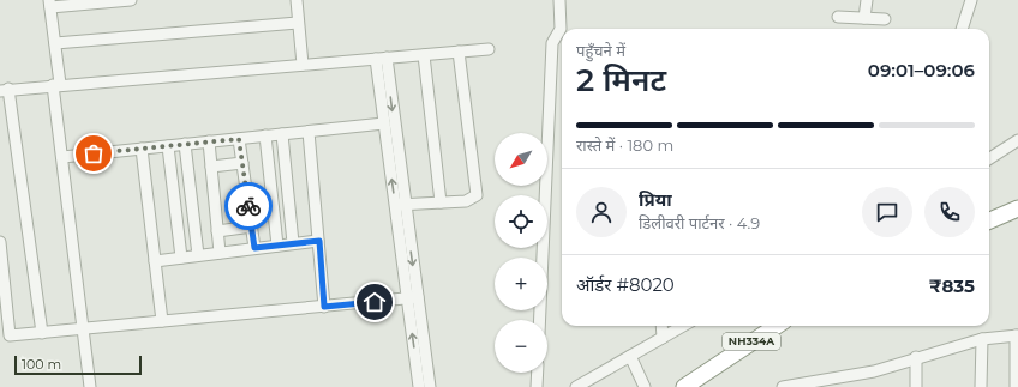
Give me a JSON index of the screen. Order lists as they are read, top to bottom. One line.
{"streets":{"highway":["NH334A"]},"scale_bar":"100 m","north":"bottom left","page":{"heading":["2 मिनट","पहुँचने में","09:01–09:06"],"panel":["प्रिया","डिलीवरी पार्टनर · 4.9","ऑर्डर #8020","₹835"],"bar":"रास्ते में · 180 m","map_buttons":["+","−"],"scale":"100 m"}}
